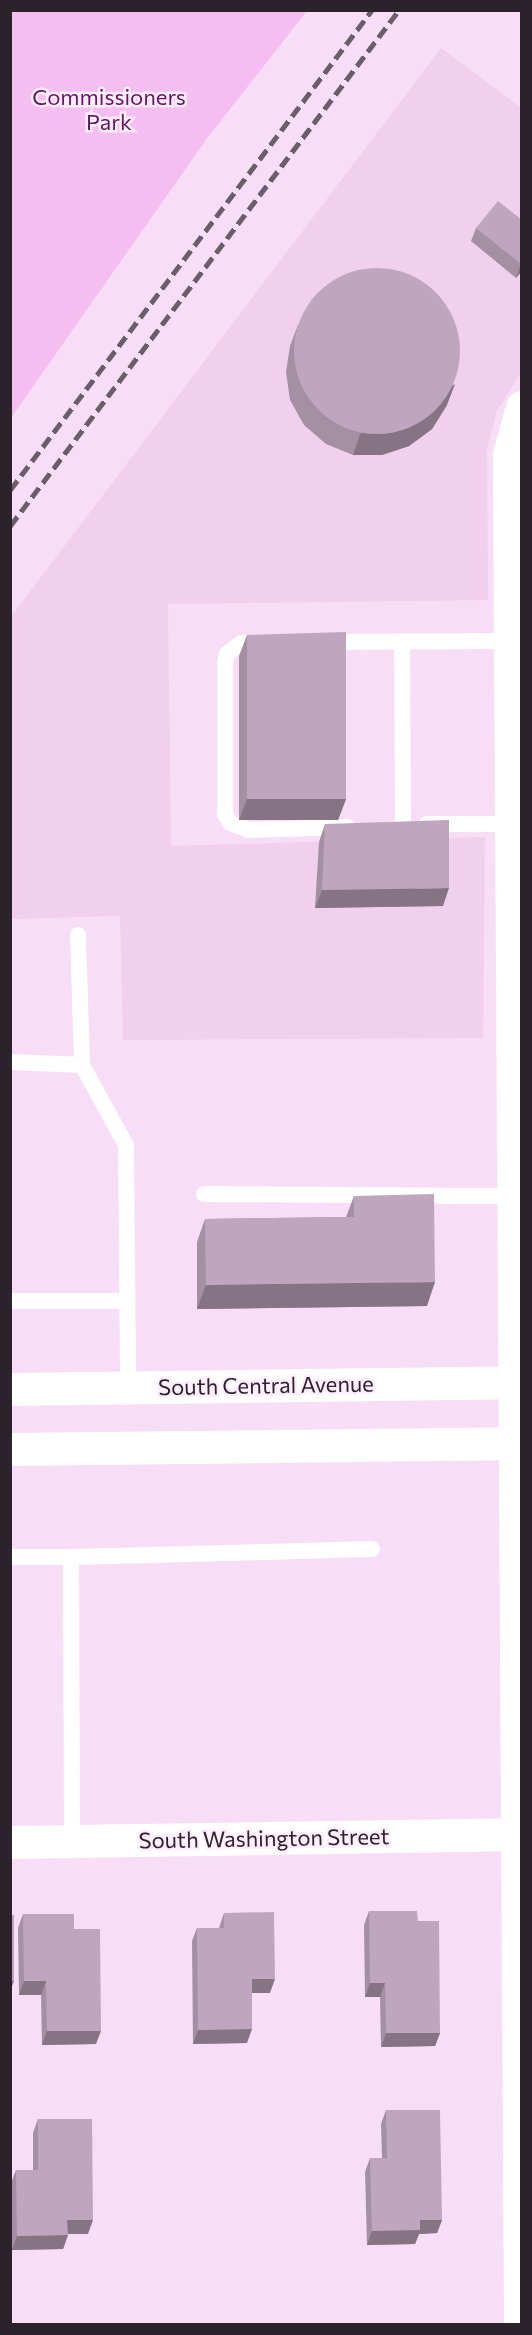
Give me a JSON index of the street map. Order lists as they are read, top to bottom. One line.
{"streets":{"street":["South Central Avenue","South Washington Street"]},"parks":["Commissioners Park"]}
